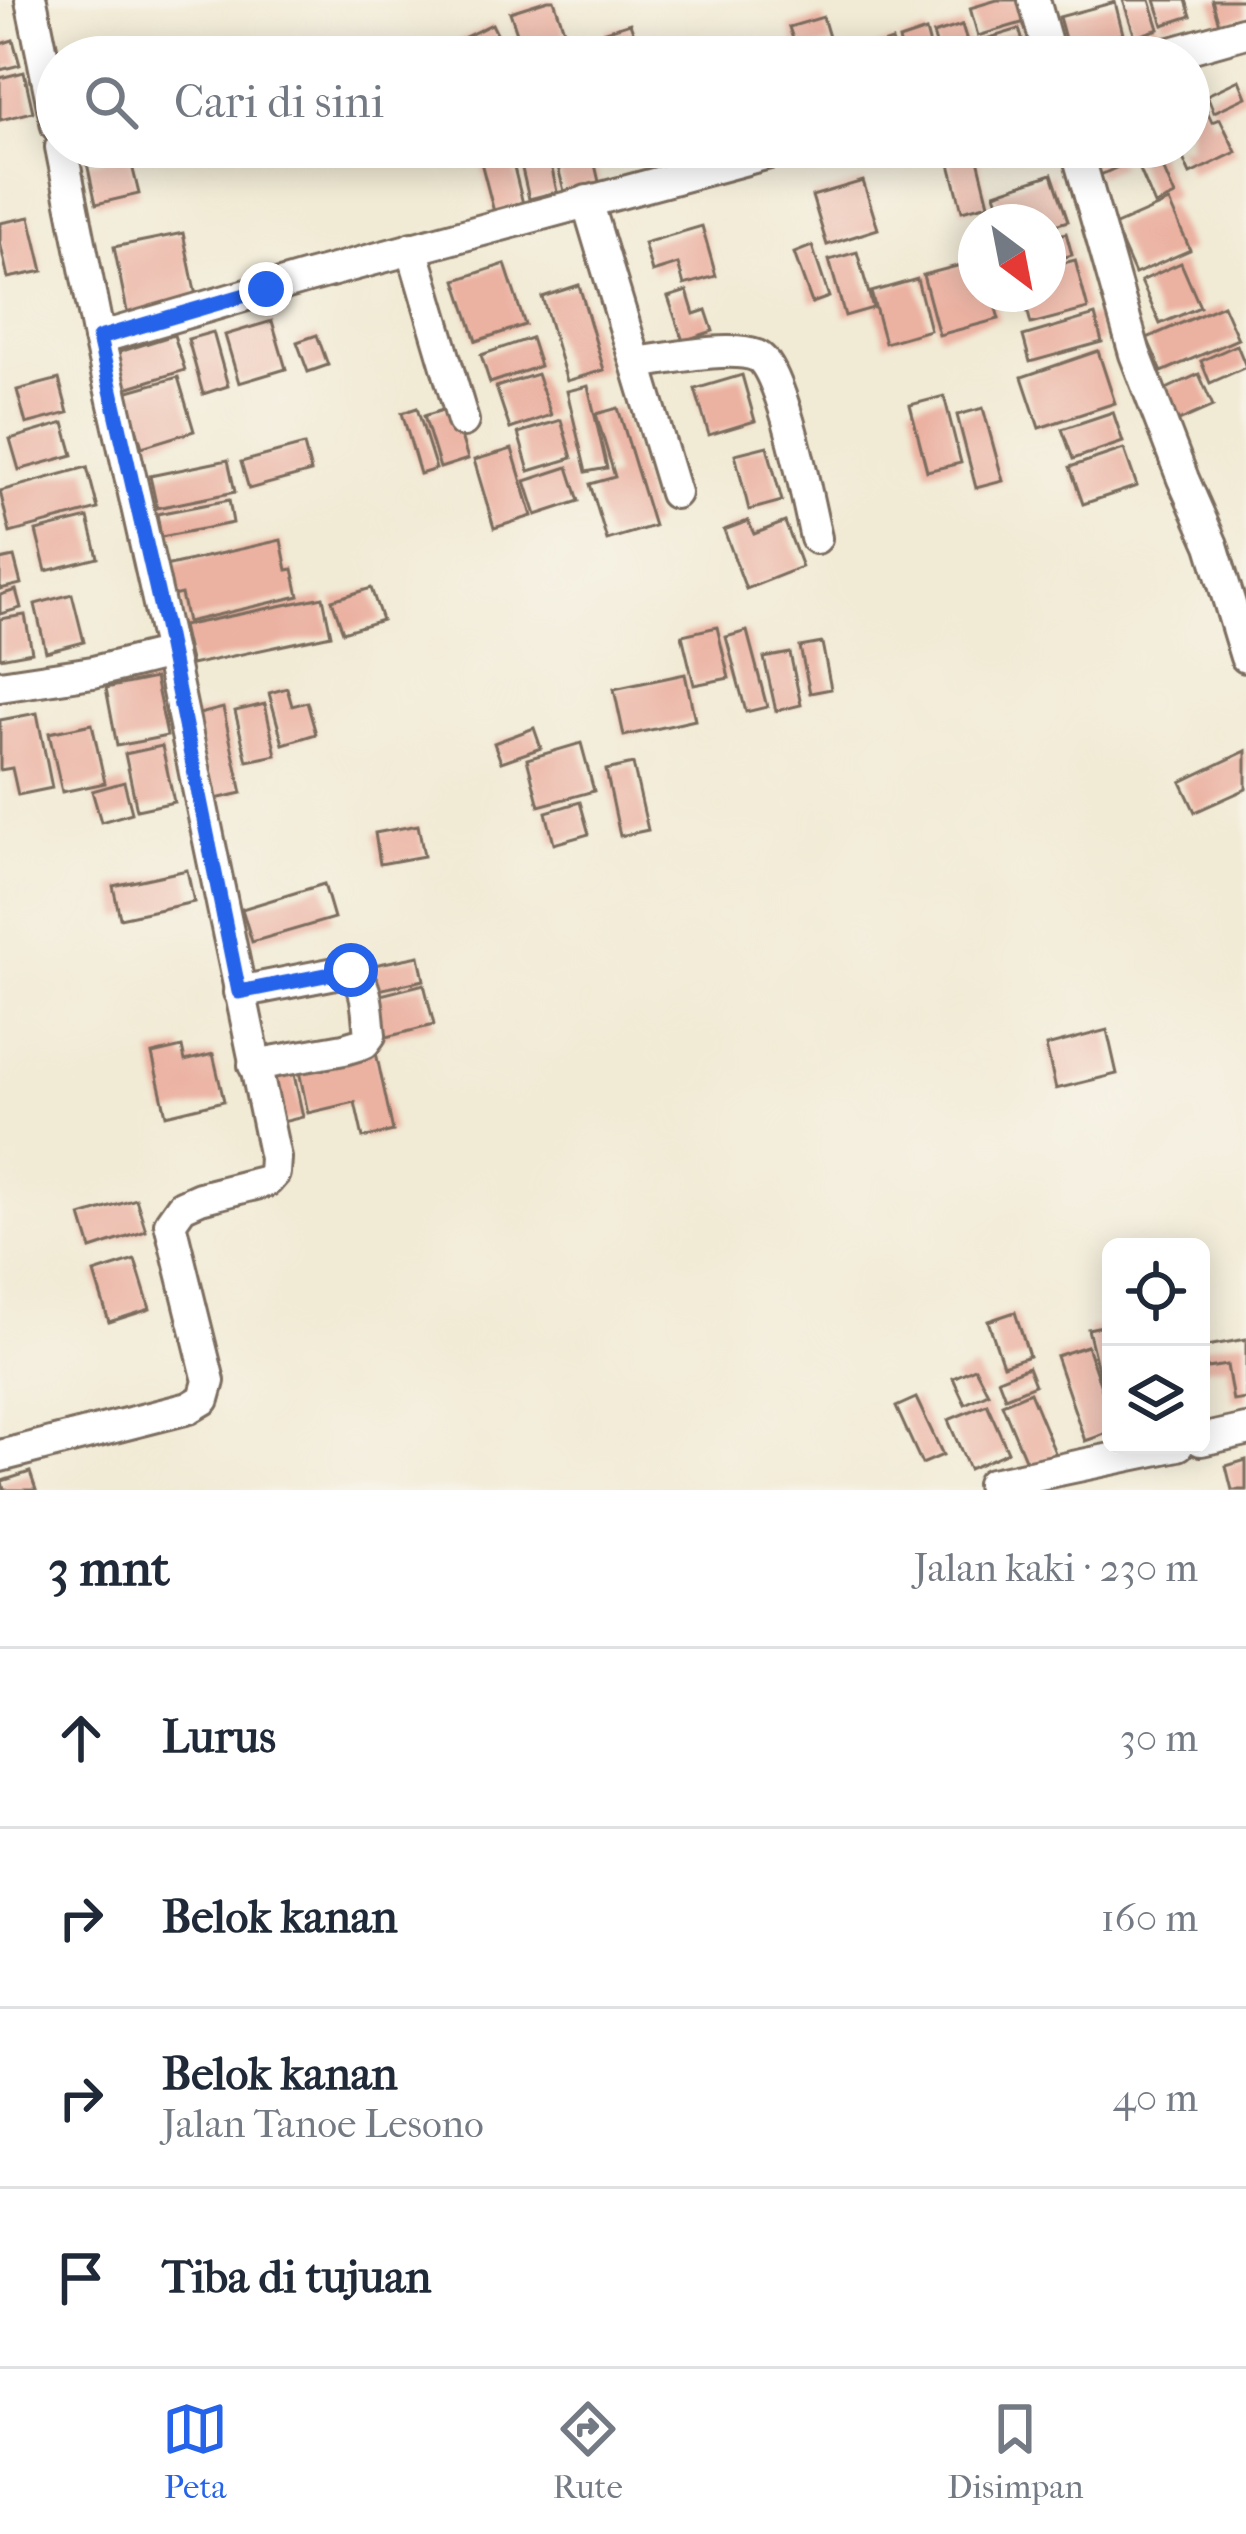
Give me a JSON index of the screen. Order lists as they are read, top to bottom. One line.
{"north":"bottom right","page":{"search":"Cari di sini","heading":["3 mnt","Jalan kaki · 230 m"],"list":[["Lurus","30 m"],["Belok kanan","160 m"],["Belok kanan","Jalan Tanoe Lesono","40 m"],"Tiba di tujuan"],"nav":["Peta","Rute","Disimpan"]}}
